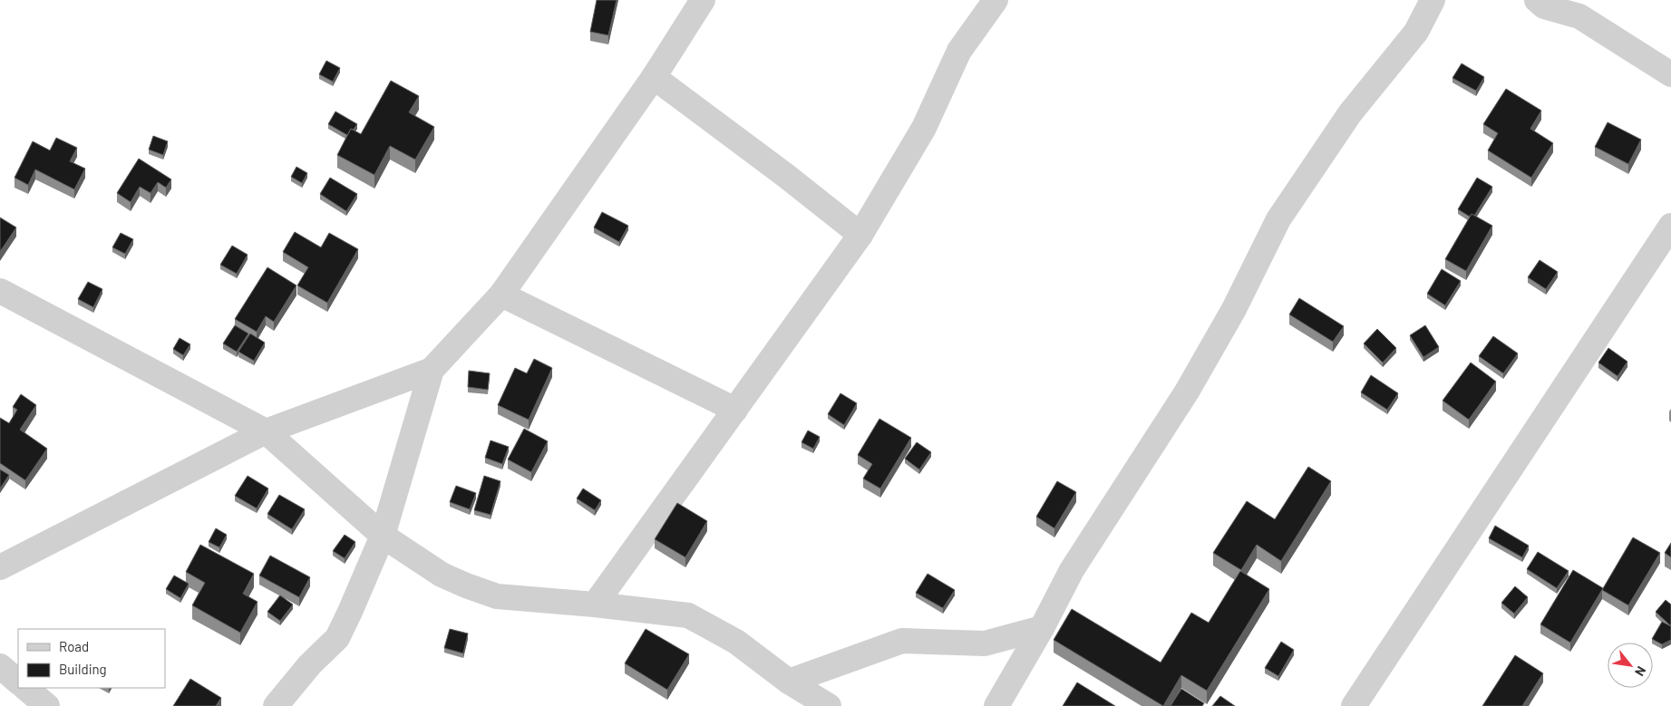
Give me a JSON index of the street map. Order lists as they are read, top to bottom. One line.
{"legend":["Road","Building"],"north":"bottom right"}
